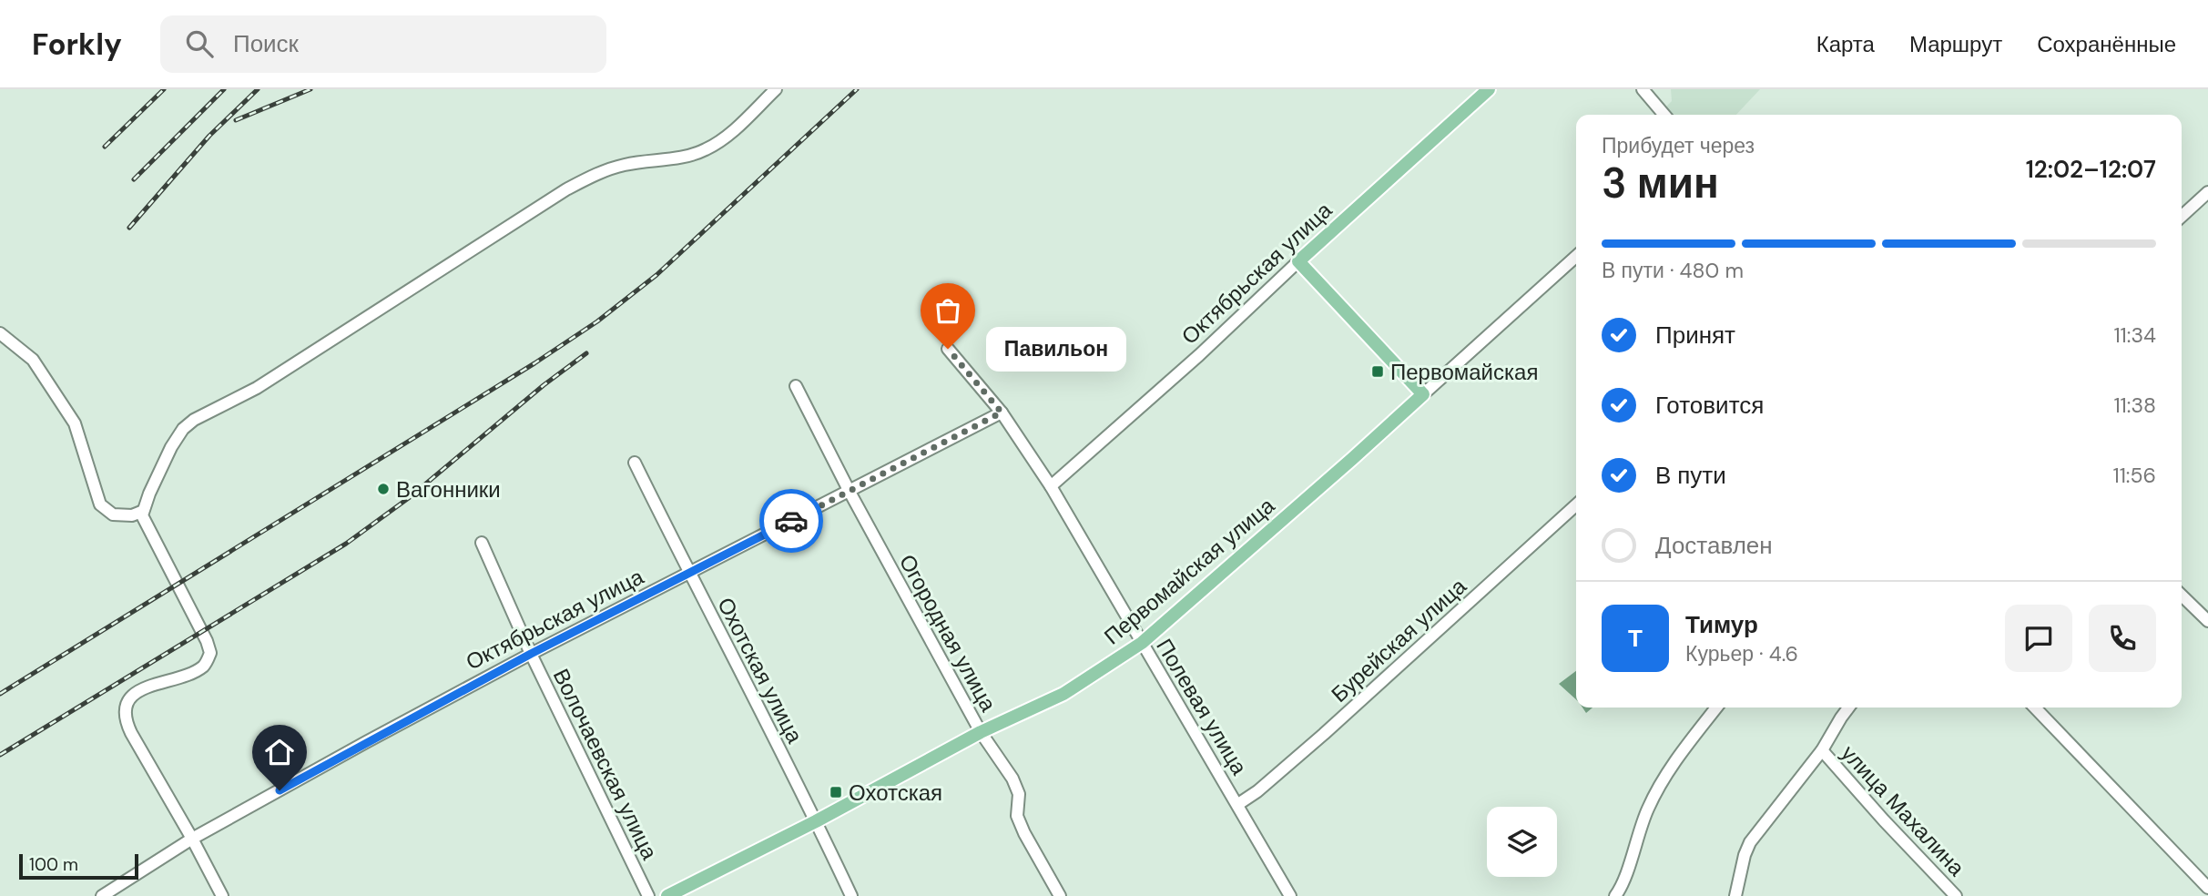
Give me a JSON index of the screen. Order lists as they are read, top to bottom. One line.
{"streets":{"main road":["Октябрьская улица","Первомайская улица"],"street":["Огородная улица","Бурейская улица","Охотская улица","Полевая улица","Волочаевская улица","улица Махалина"]},"crossings":[["Октябрьская улица","Огородная улица"],["Октябрьская улица","Охотская улица"],["Октябрьская улица","Полевая улица"],["Октябрьская улица","Волочаевская улица"],["Первомайская улица","Огородная улица"],["Первомайская улица","Охотская улица"],["Первомайская улица","Полевая улица"],["Бурейская улица","Полевая улица"]],"places":{"other":["Павильон","Вагонники"],"transit":["Первомайская","Охотская"]},"scale_bar":"100 m","page":{"header":"Forkly","search":"Поиск","nav":["Карта","Маршрут","Сохранённые"],"heading":["3 мин","Прибудет через","12:02–12:07"],"panel":["Тимур","Курьер · 4.6"],"bar":"В пути · 480 m","list":[["Принят","11:34"],["Готовится","11:38"],["В пути","11:56"],"Доставлен"],"bubble":"Павильон","round":"Т","scale":"100 m"}}
